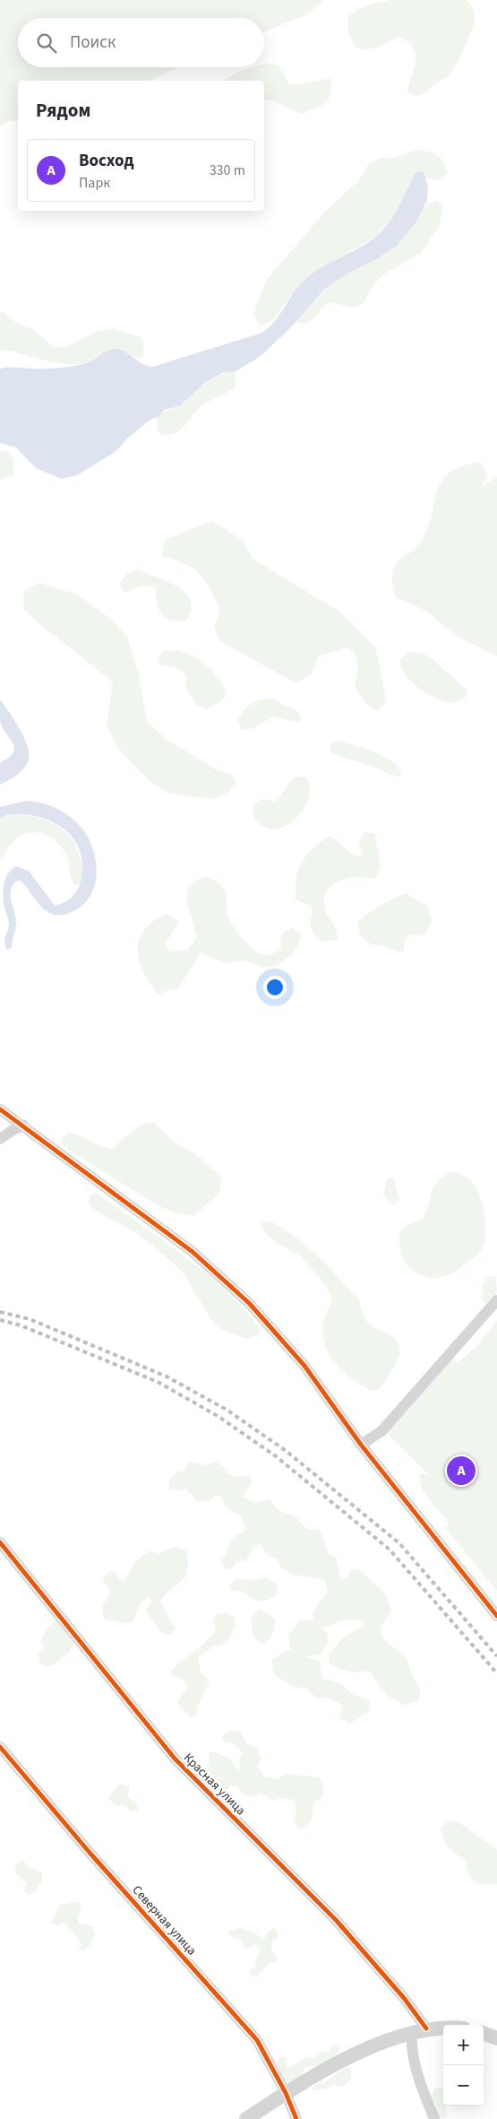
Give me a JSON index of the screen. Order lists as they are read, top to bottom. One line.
{"streets":{"street":["Красная улица","Северная улица"]},"page":{"search":"Поиск","heading":"Рядом","list":[{"mark":"A","name":"Восход","note":"Парк","value":"330 m"}],"pins":"A","map_buttons":["+","−"]}}
